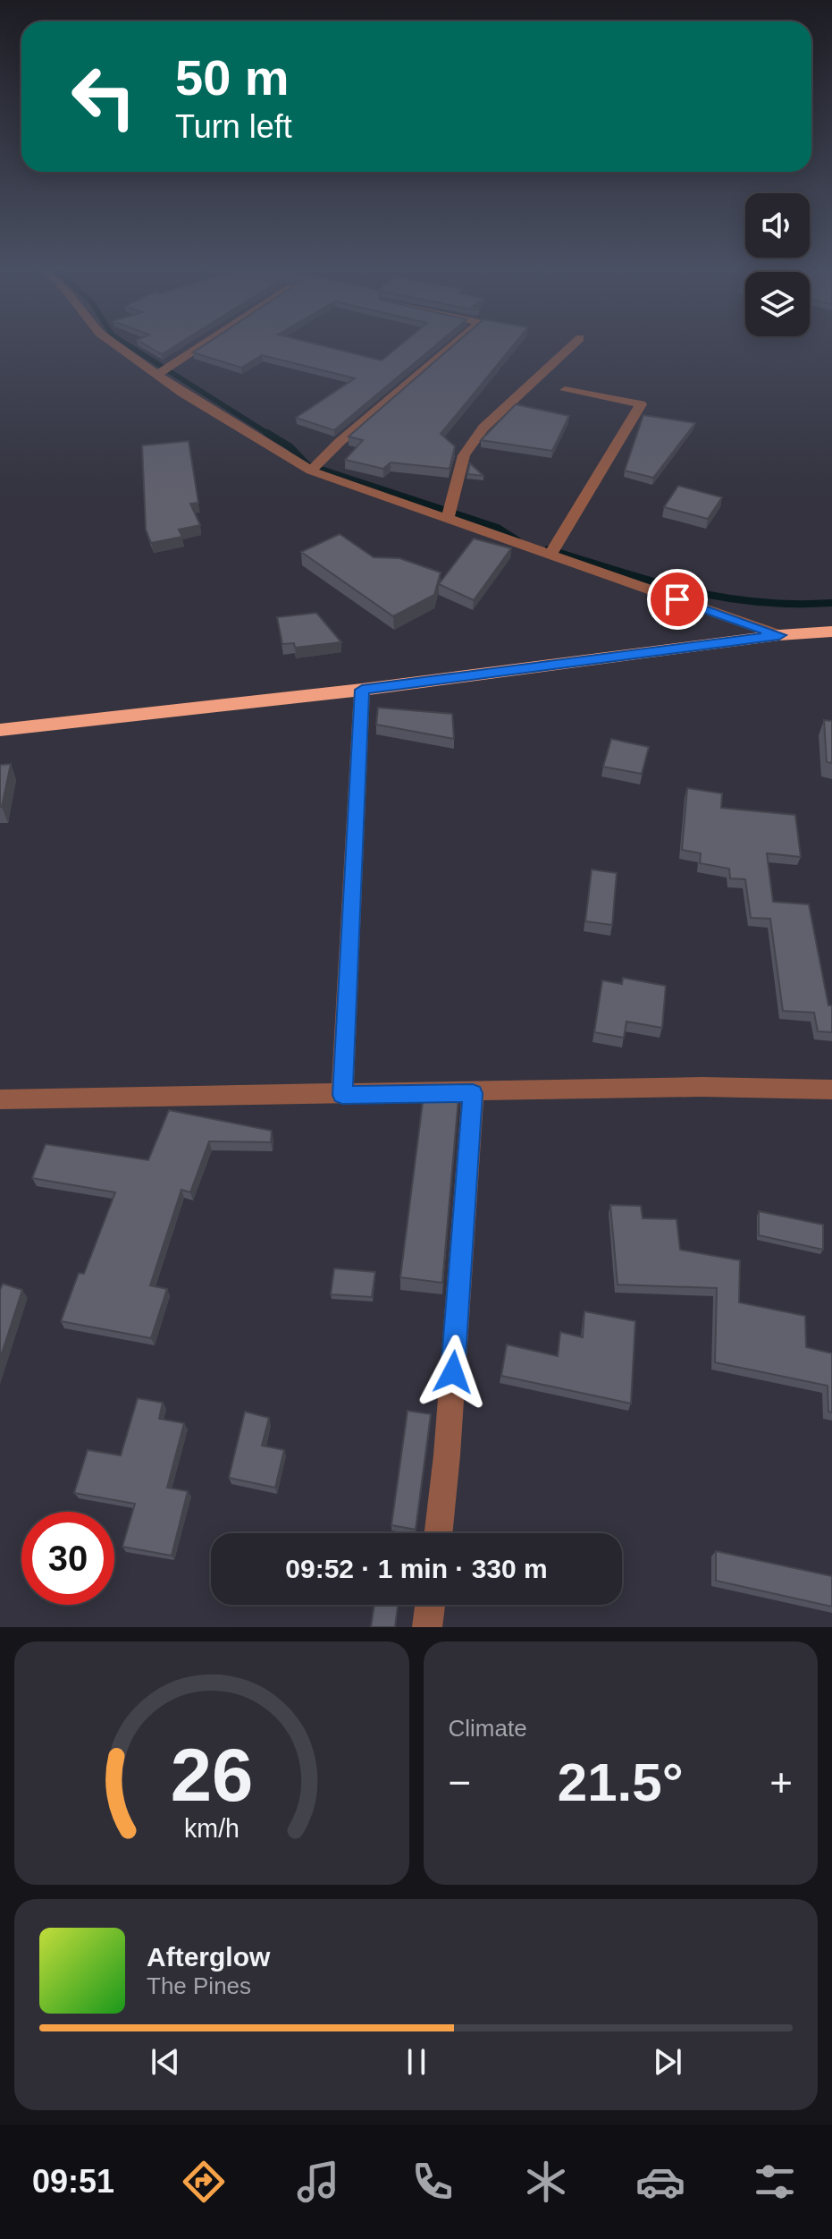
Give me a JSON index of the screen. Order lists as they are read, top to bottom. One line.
{"page":{"turn":["50 m","Turn left"],"limit":"30","trip":"09:52 · 1 min · 330 m","tile":"Climate","heat":["−","21.5°","+"],"song":["Afterglow","The Pines"],"tabs":"09:51","gauge":["26","km/h"]}}
